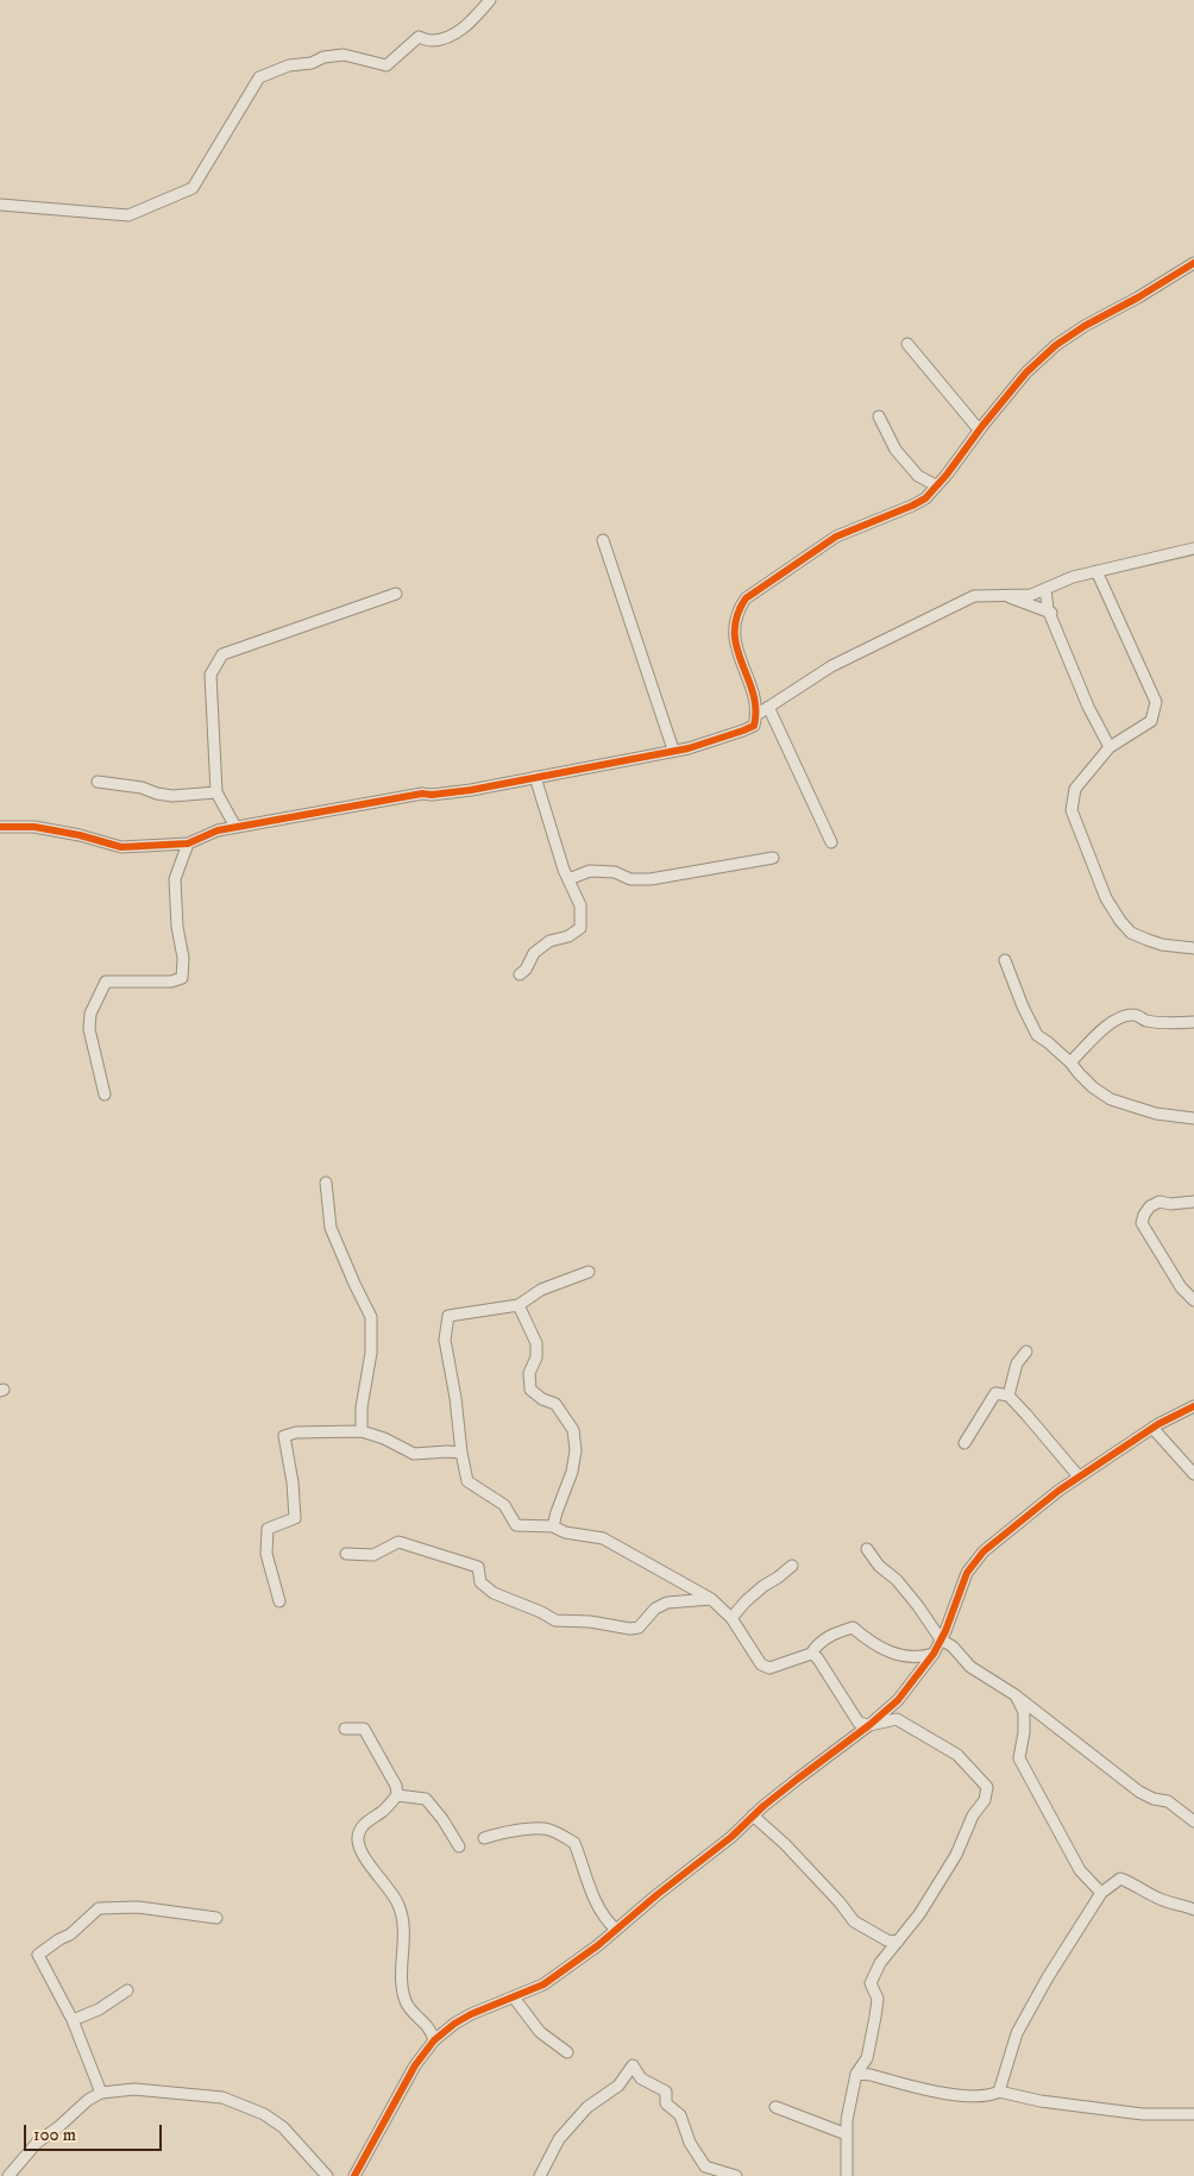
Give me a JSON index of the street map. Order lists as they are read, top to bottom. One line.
{"scale_bar":"100 m"}
